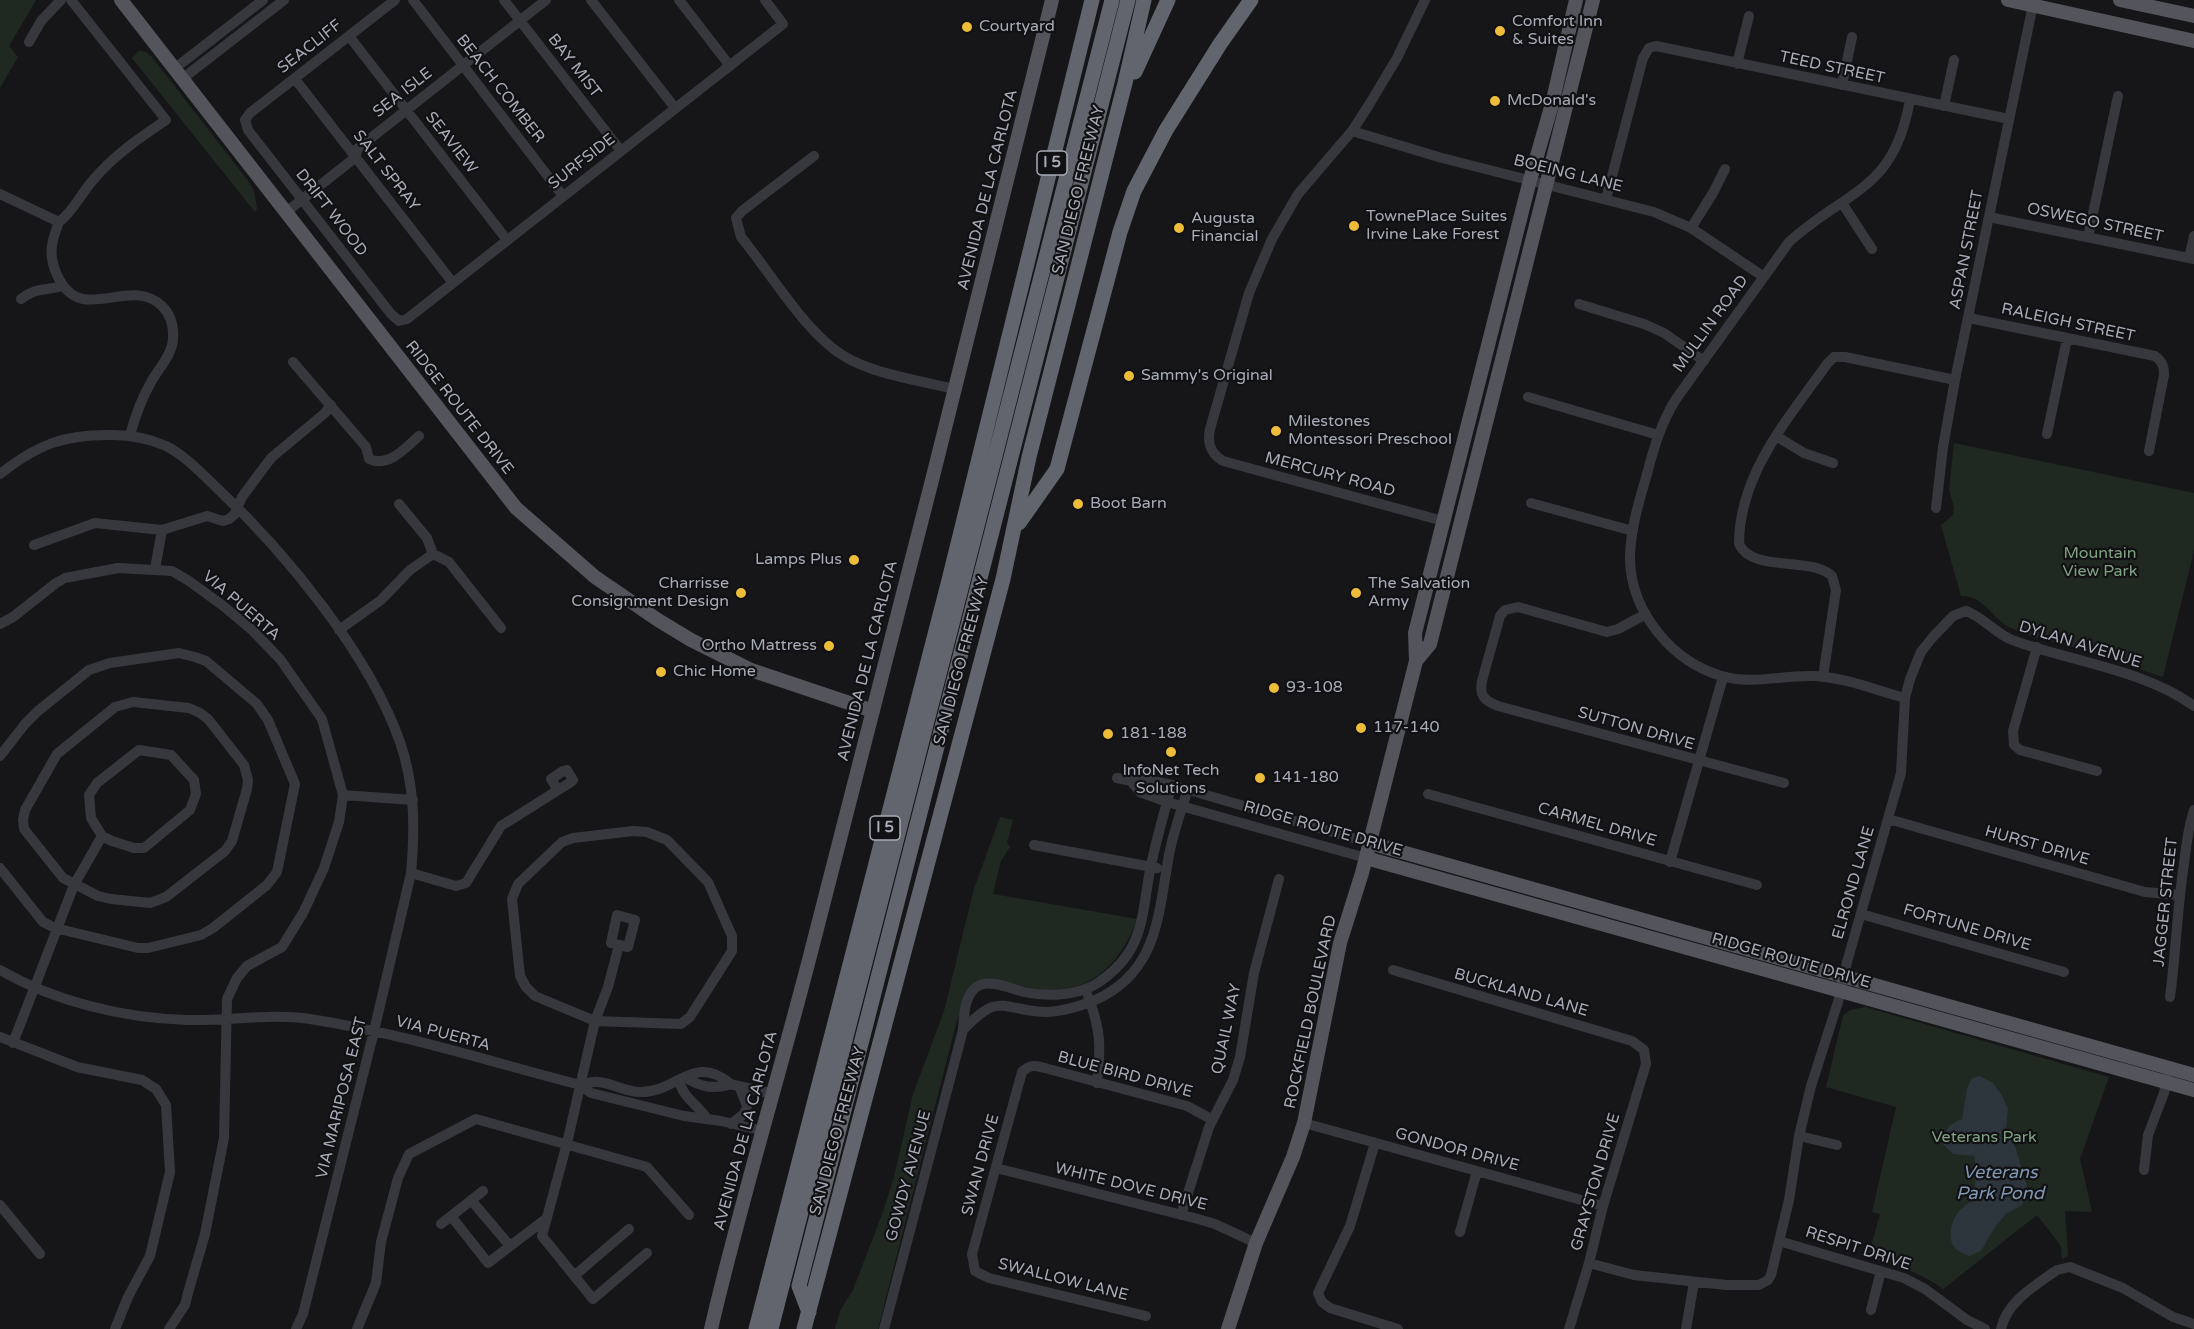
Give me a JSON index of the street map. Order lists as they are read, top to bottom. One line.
{"streets":{"highway":["I 5","SAN DIEGO FREEWAY"],"main road":["AVENIDA DE LA CARLOTA","RIDGE ROUTE DRIVE","ROCKFIELD BOULEVARD"],"street":["SEACLIFF","BAY MIST","TEED STREET","BEACH COMBER","SEA ISLE","SEAVIEW","SURFSIDE","SALT SPRAY","BOEING LANE","DRIFT WOOD","OSWEGO STREET","ASPAN STREET","RALEIGH STREET","MULLIN ROAD","MERCURY ROAD","VIA PUERTA","DYLAN AVENUE","SUTTON DRIVE","CARMEL DRIVE","HURST DRIVE","ELROND LANE","JAGGER STREET","FORTUNE DRIVE","BUCKLAND LANE","QUAIL WAY","BLUE BIRD DRIVE","VIA MARIPOSA EAST","GONDOR DRIVE","SWAN DRIVE","GOWDY AVENUE","GRAYSTON DRIVE","WHITE DOVE DRIVE","RESPIT DRIVE","SWALLOW LANE"]},"crossings":[["SEACLIFF","SEAVIEW"],["SEACLIFF","SALT SPRAY"],["SEACLIFF","DRIFT WOOD"],["BAY MIST","SEA ISLE"],["BAY MIST","SURFSIDE"],["TEED STREET","BOEING LANE"],["TEED STREET","ASPAN STREET"],["TEED STREET","MULLIN ROAD"],["BEACH COMBER","SEA ISLE"],["BEACH COMBER","SURFSIDE"],["SEA ISLE","SEAVIEW"],["SEA ISLE","SALT SPRAY"],["SEA ISLE","DRIFT WOOD"],["SEA ISLE","RIDGE ROUTE DRIVE"],["SEAVIEW","SURFSIDE"],["SURFSIDE","SALT SPRAY"],["SURFSIDE","DRIFT WOOD"],["BOEING LANE","MULLIN ROAD"],["BOEING LANE","MERCURY ROAD"],["BOEING LANE","ROCKFIELD BOULEVARD"],["AVENIDA DE LA CARLOTA","RIDGE ROUTE DRIVE"],["AVENIDA DE LA CARLOTA","VIA PUERTA"],["OSWEGO STREET","ASPAN STREET"],["ASPAN STREET","RALEIGH STREET"],["MULLIN ROAD","SUTTON DRIVE"],["RIDGE ROUTE DRIVE","ELROND LANE"],["RIDGE ROUTE DRIVE","ROCKFIELD BOULEVARD"],["RIDGE ROUTE DRIVE","GOWDY AVENUE"],["MERCURY ROAD","ROCKFIELD BOULEVARD"],["VIA PUERTA","VIA MARIPOSA EAST"],["DYLAN AVENUE","ELROND LANE"],["HURST DRIVE","ELROND LANE"],["HURST DRIVE","JAGGER STREET"],["ELROND LANE","FORTUNE DRIVE"],["ELROND LANE","RESPIT DRIVE"],["BUCKLAND LANE","GRAYSTON DRIVE"],["ROCKFIELD BOULEVARD","GONDOR DRIVE"],["ROCKFIELD BOULEVARD","WHITE DOVE DRIVE"],["QUAIL WAY","BLUE BIRD DRIVE"],["QUAIL WAY","WHITE DOVE DRIVE"],["BLUE BIRD DRIVE","SWAN DRIVE"],["GONDOR DRIVE","GRAYSTON DRIVE"],["SWAN DRIVE","WHITE DOVE DRIVE"],["SWAN DRIVE","SWALLOW LANE"]],"water":["Veterans Park Pond"],"parks":["Mountain View Park","Veterans Park"],"places":["Courtyard","Comfort Inn & Suites","McDonald's","TownePlace Suites Irvine Lake Forest","Augusta Financial","Sammy's Original","Milestones Montessori Preschool","Boot Barn","Lamps Plus","Charrisse Consignment Design","The Salvation Army","Ortho Mattress","Chic Home","93-108","117-140","181-188","InfoNet Tech Solutions","141-180"]}
